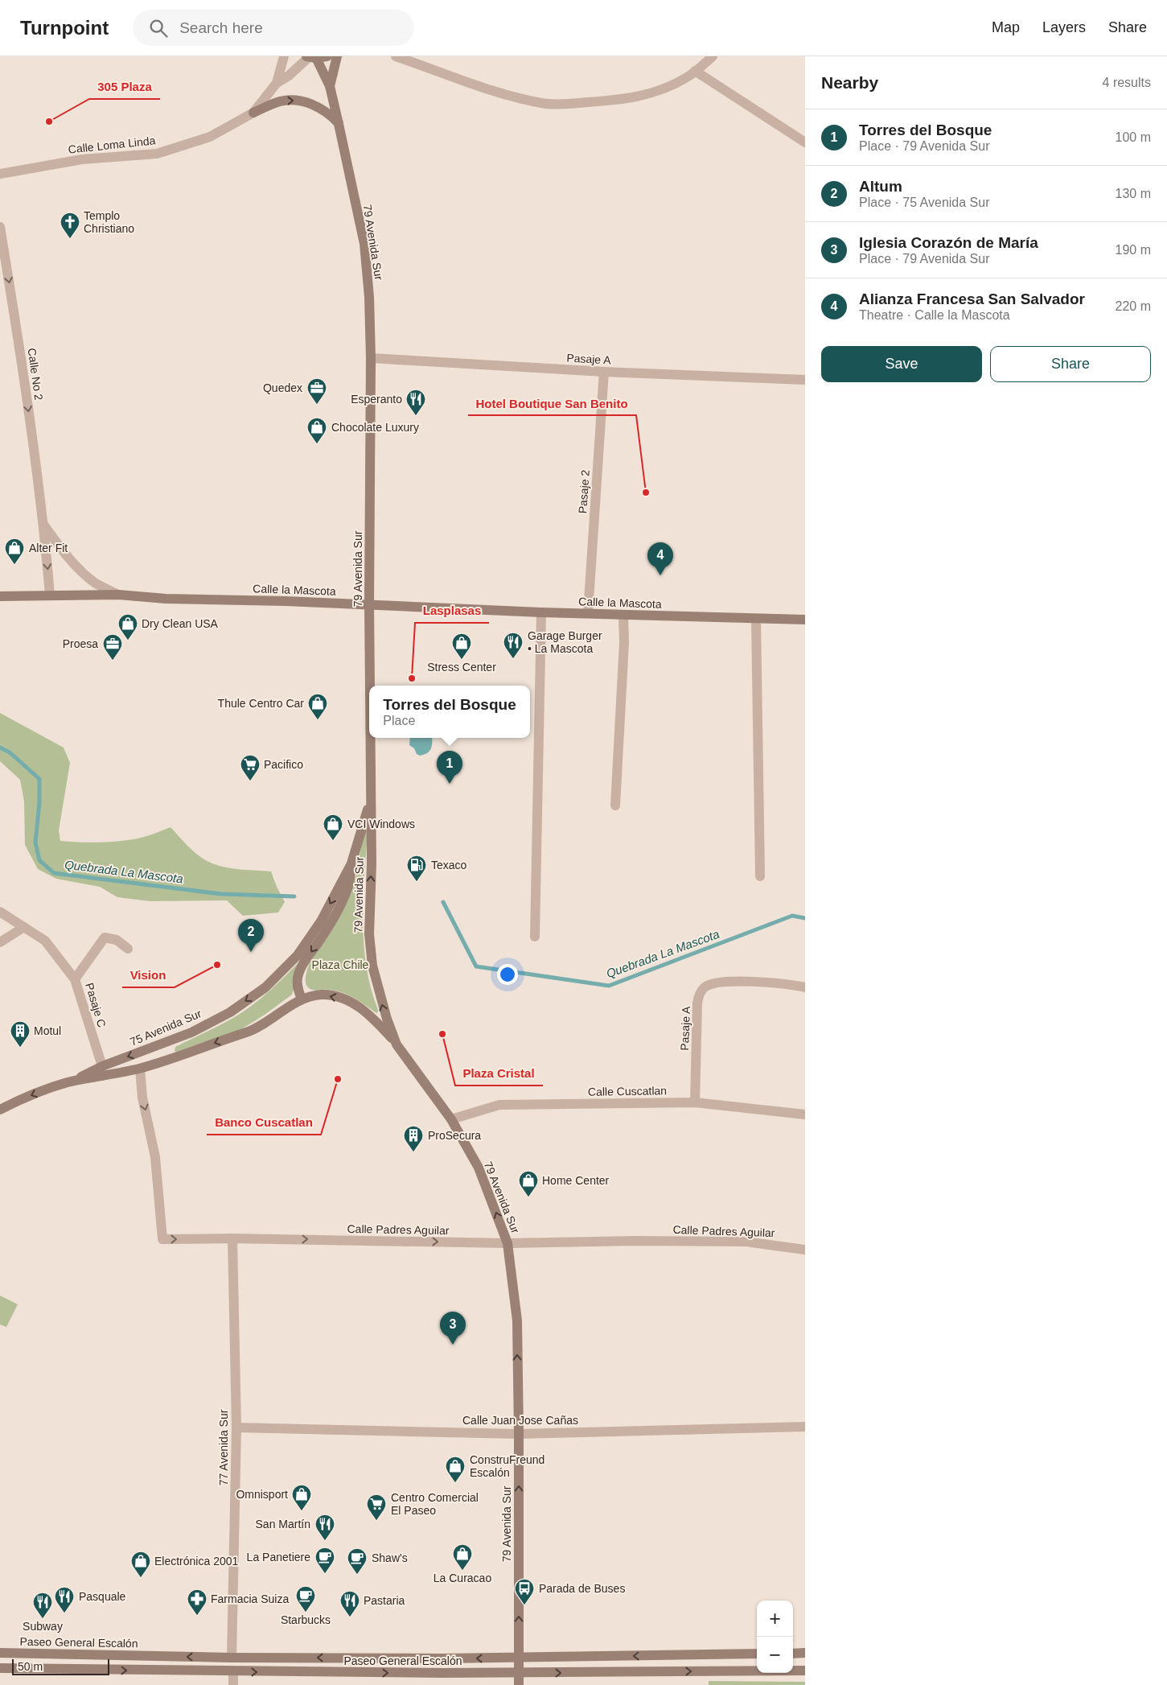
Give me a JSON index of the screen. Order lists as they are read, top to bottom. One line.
{"streets":{"main road":["79 Avenida Sur","Calle la Mascota","75 Avenida Sur","Paseo General Escalón"],"street":["Calle Loma Linda","Pasaje A","Calle No 2","Pasaje 2","Pasaje C","Calle Cuscatlan","Calle Padres Aguilar","Calle Juan Jose Cañas","77 Avenida Sur"]},"crossings":[["Calle Loma Linda","79 Avenida Sur"],["79 Avenida Sur","Pasaje A"],["79 Avenida Sur","Calle la Mascota"],["79 Avenida Sur","75 Avenida Sur"],["79 Avenida Sur","Calle Cuscatlan"],["79 Avenida Sur","Calle Padres Aguilar"],["79 Avenida Sur","Calle Juan Jose Cañas"],["79 Avenida Sur","Paseo General Escalón"],["Pasaje A","Pasaje 2"],["Pasaje A","Calle Cuscatlan"],["Calle No 2","Calle la Mascota"],["Pasaje 2","Calle la Mascota"],["Pasaje C","75 Avenida Sur"],["75 Avenida Sur","Calle Padres Aguilar"],["Calle Padres Aguilar","77 Avenida Sur"],["Calle Juan Jose Cañas","77 Avenida Sur"],["77 Avenida Sur","Paseo General Escalón"]],"one_way":["79 Avenida Sur","Calle No 2","75 Avenida Sur"],"water":["Quebrada La Mascota"],"parks":["Plaza Chile"],"places":{"other":["305 Plaza","Hotel Boutique San Benito","Lasplasas","Vision","Plaza Cristal","Banco Cuscatlan"],"church":["Templo Christiano"],"office":["Quedex","Proesa"],"restaurant":["Esperanto","Garage Burger • La Mascota","San Martín","Pasquale","Pastaria","Subway"],"shop":["Chocolate Luxury","Alter Fit","Dry Clean USA","Stress Center","Thule Centro Car","VCI Windows","Home Center","ConstruFreund Escalón","Omnisport","La Curacao","Electrónica 2001"],"supermarket":["Pacifico","Centro Comercial El Paseo"],"fuel station":["Texaco"],"building":["Motul","ProSecura"],"cafe":["La Panetiere","Shaw's","Starbucks"],"bus stop":["Parada de Buses"],"pharmacy":["Farmacia Suiza"]},"scale_bar":"50 m","page":{"header":"Turnpoint","search":"Search here","nav":["Map","Layers","Share"],"heading":["Nearby","4 results"],"list":[{"mark":"1","name":"Torres del Bosque","note":"Place · 79 Avenida Sur","value":"100 m"},{"mark":"2","name":"Altum","note":"Place · 75 Avenida Sur","value":"130 m"},{"mark":"3","name":"Iglesia Corazón de María","note":"Place · 79 Avenida Sur","value":"190 m"},{"mark":"4","name":"Alianza Francesa San Salvador","note":"Theatre · Calle la Mascota","value":"220 m"}],"buttons":["Save","Share"],"pins":["4","1","2","3"],"popup":["Torres del Bosque","Place"],"map_buttons":["+","−"],"scale":"50 m"}}
